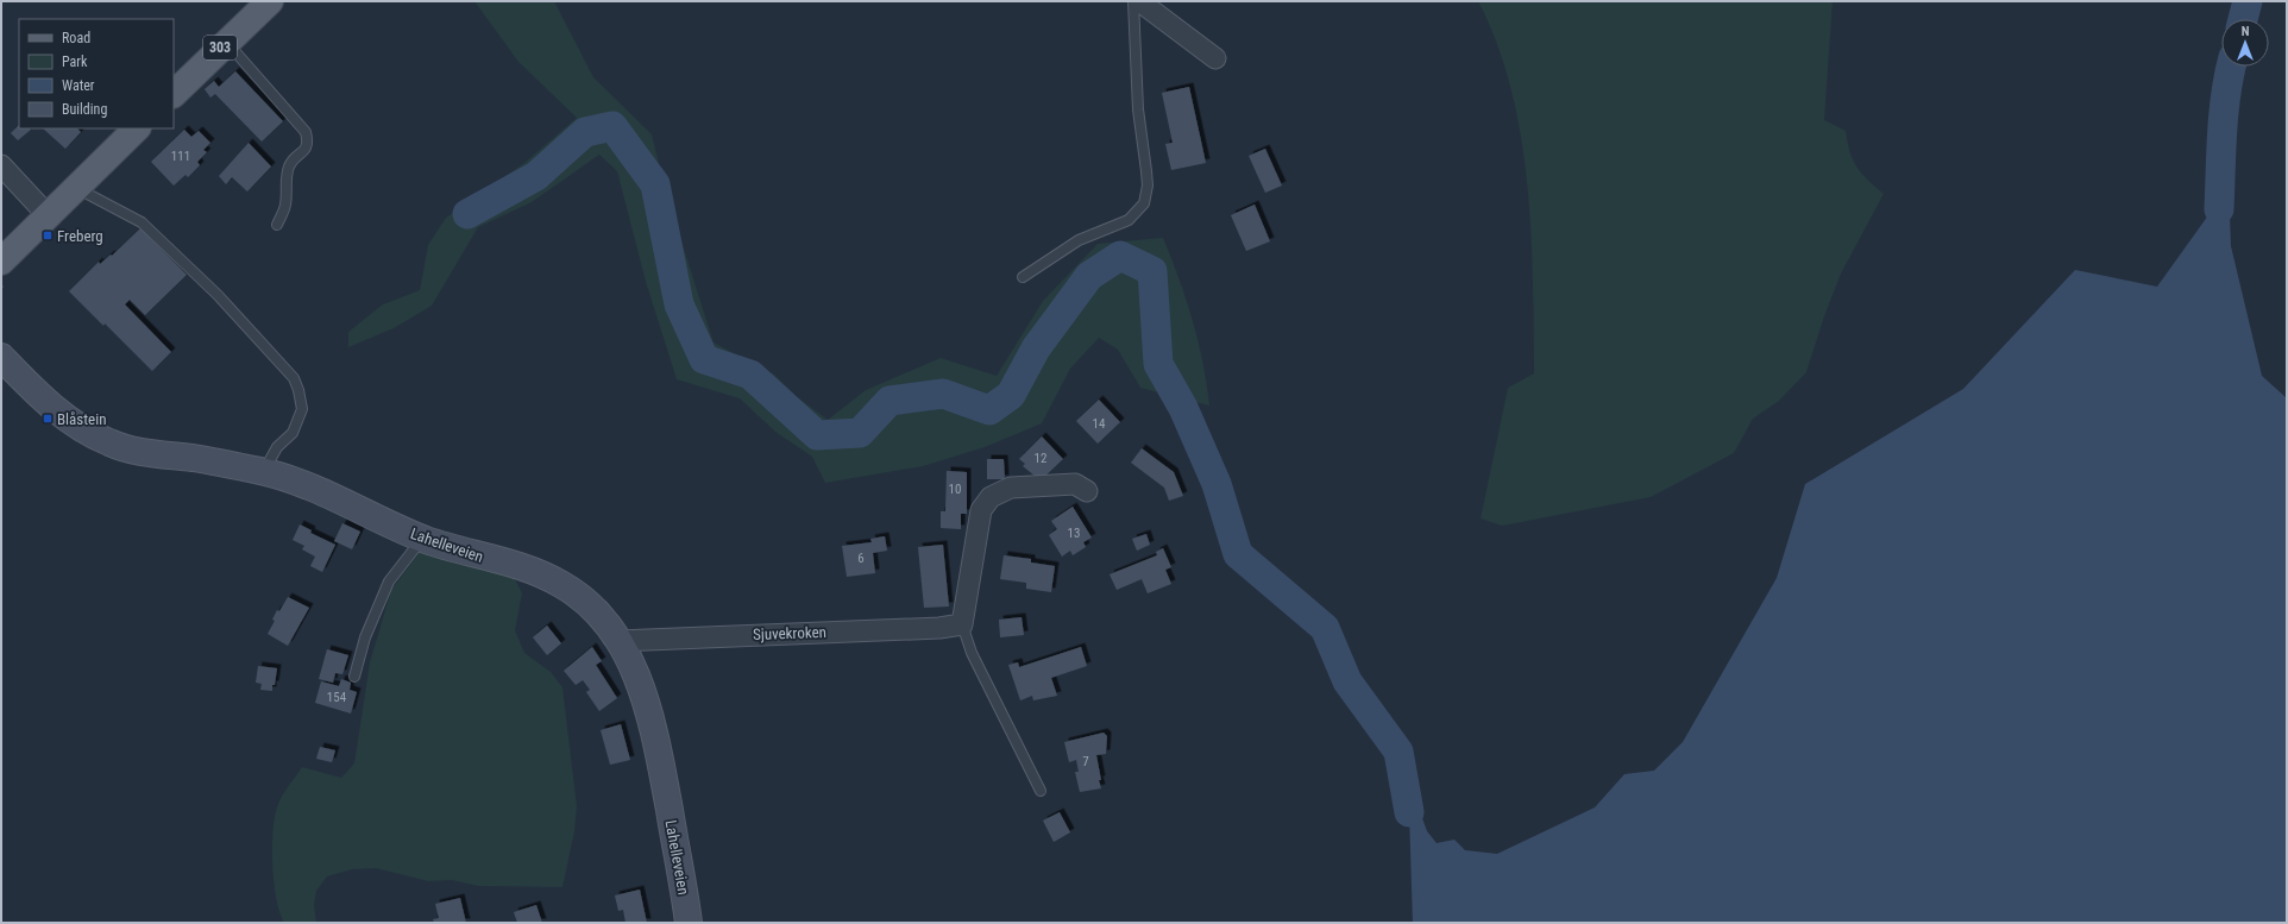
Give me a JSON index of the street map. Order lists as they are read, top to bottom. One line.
{"streets":{"main road":["303"],"street":["Lahelleveien","Sjuvekroken"]},"crossings":[["Lahelleveien","Sjuvekroken"]],"places":{"transit":["Freberg","Blåstein"]},"house_numbers":["111","14","12","10","13","6","154","7"],"legend":["Road","Park","Water","Building"],"north":"top"}
